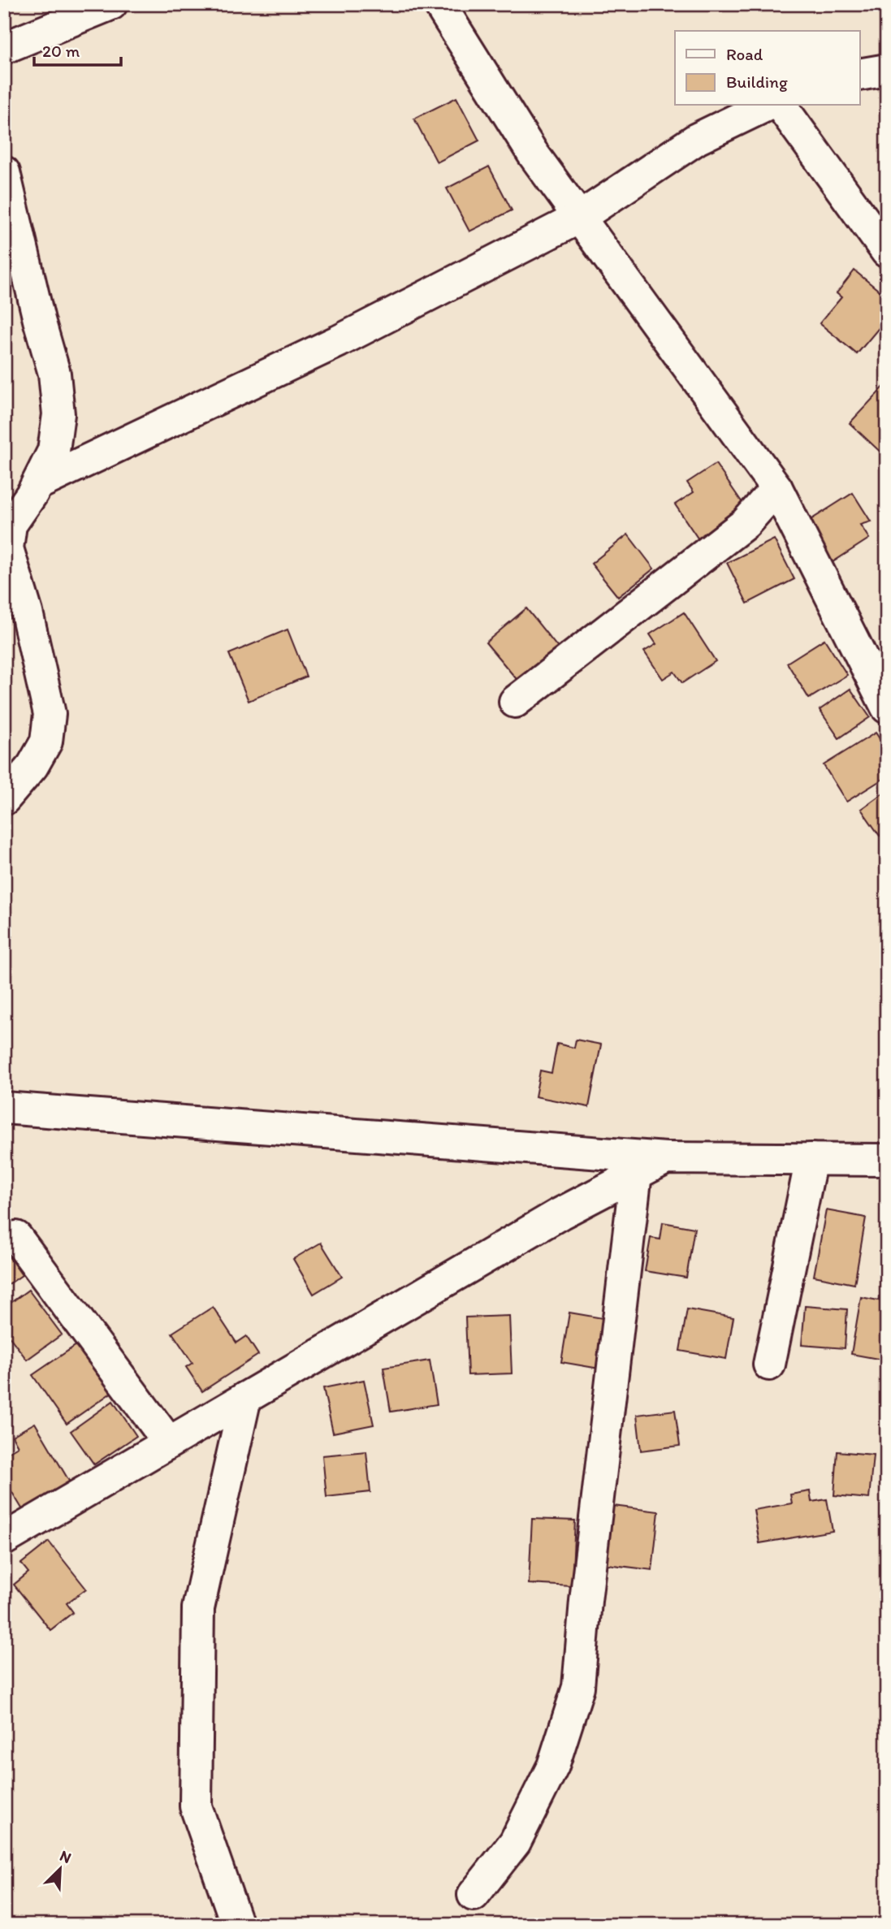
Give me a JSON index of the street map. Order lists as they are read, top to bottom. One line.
{"legend":["Road","Building"],"scale_bar":"20 m","north":"top right"}
